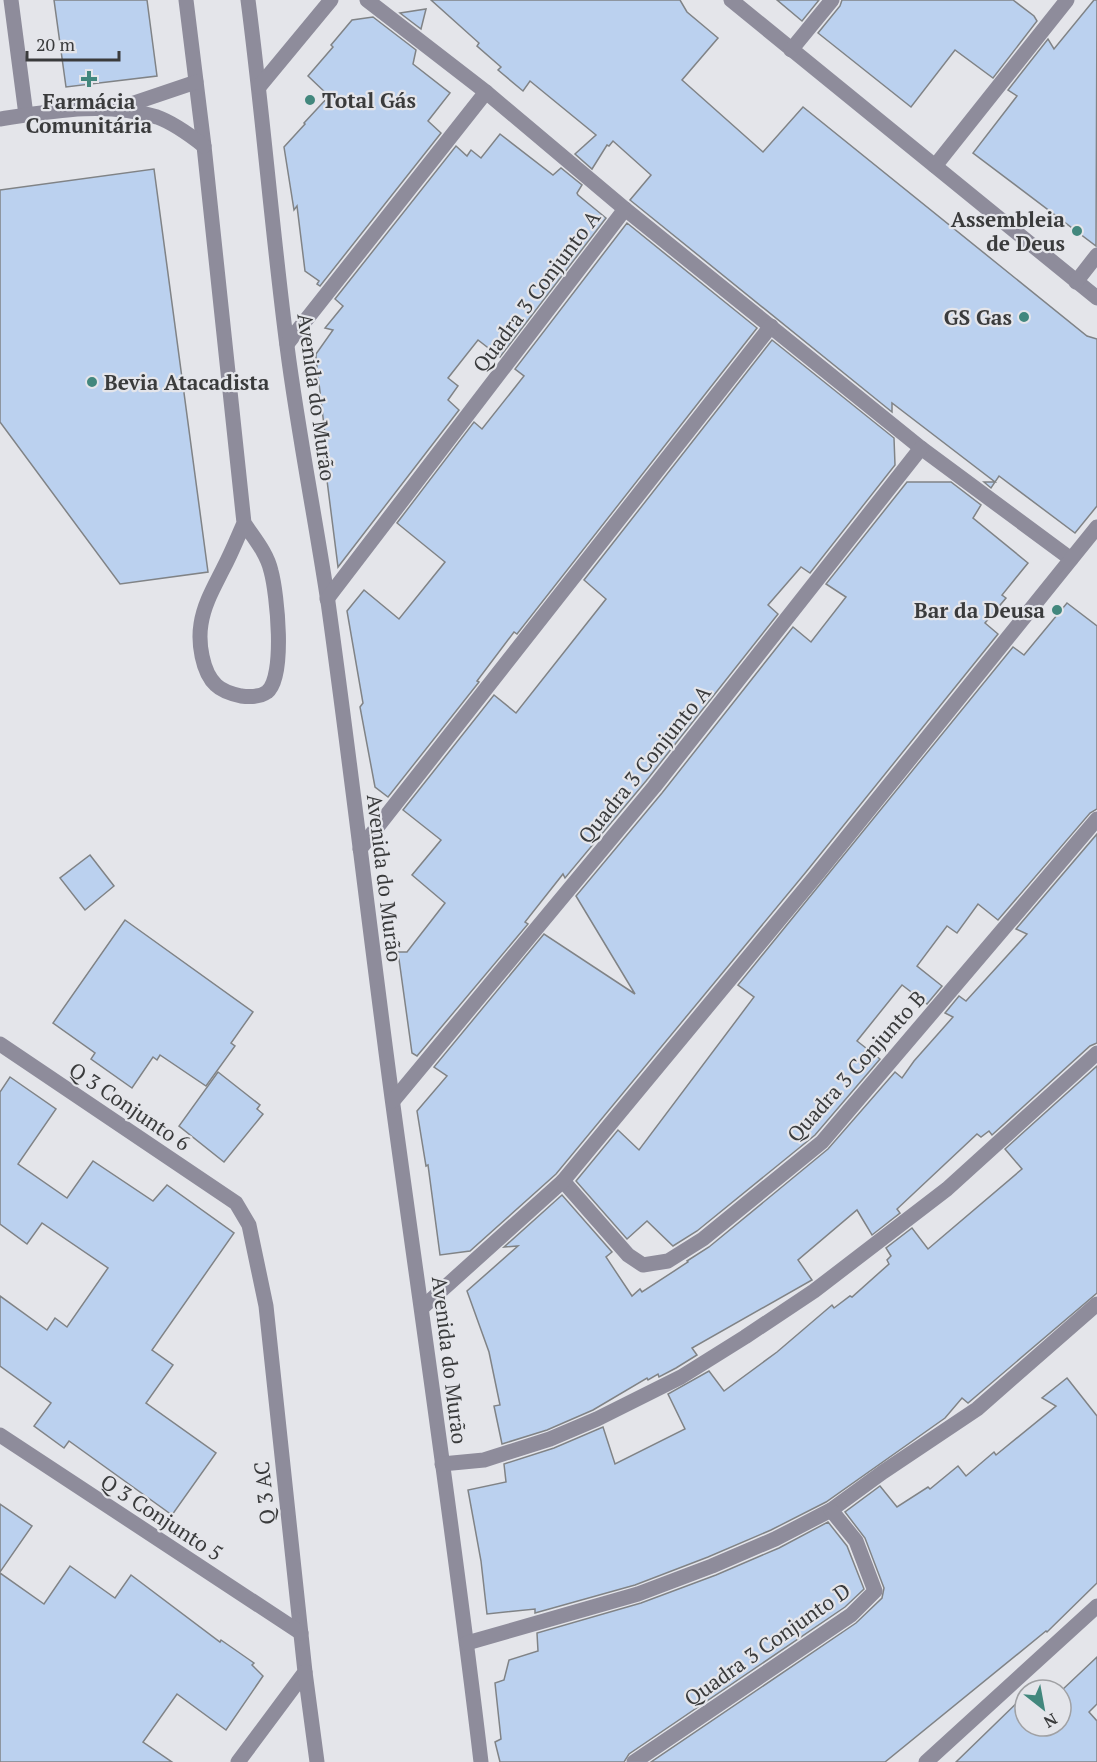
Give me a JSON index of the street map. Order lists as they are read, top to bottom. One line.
{"streets":{"street":["Quadra 3 Conjunto A","Avenida do Murão","Quadra 3 Conjunto B","Q 3 Conjunto 6","Q 3 AC","Q 3 Conjunto 5","Quadra 3 Conjunto D"]},"crossings":[["Quadra 3 Conjunto A","Avenida do Murão"],["Q 3 Conjunto 6","Q 3 AC"],["Q 3 AC","Q 3 Conjunto 5"]],"places":{"health":["Farmácia Comunitária"],"other":["Total Gás","Assembleia de Deus","GS Gas","Bevia Atacadista","Bar da Deusa"]},"scale_bar":"20 m","north":"bottom right"}
